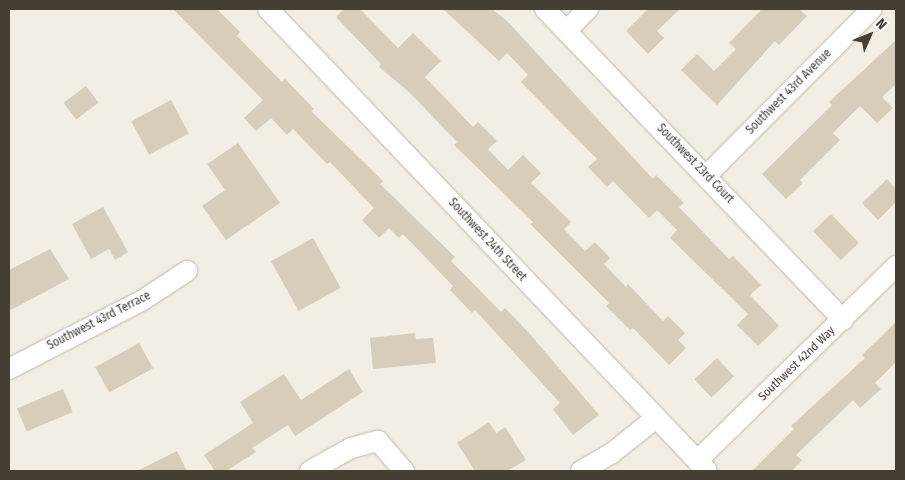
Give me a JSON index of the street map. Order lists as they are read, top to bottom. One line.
{"streets":{"street":["Southwest 43rd Avenue","Southwest 23rd Court","Southwest 24th Street","Southwest 43rd Terrace","Southwest 42nd Way"]},"crossings":[["Southwest 43rd Avenue","Southwest 23rd Court"],["Southwest 23rd Court","Southwest 42nd Way"],["Southwest 24th Street","Southwest 42nd Way"]],"north":"top right"}
